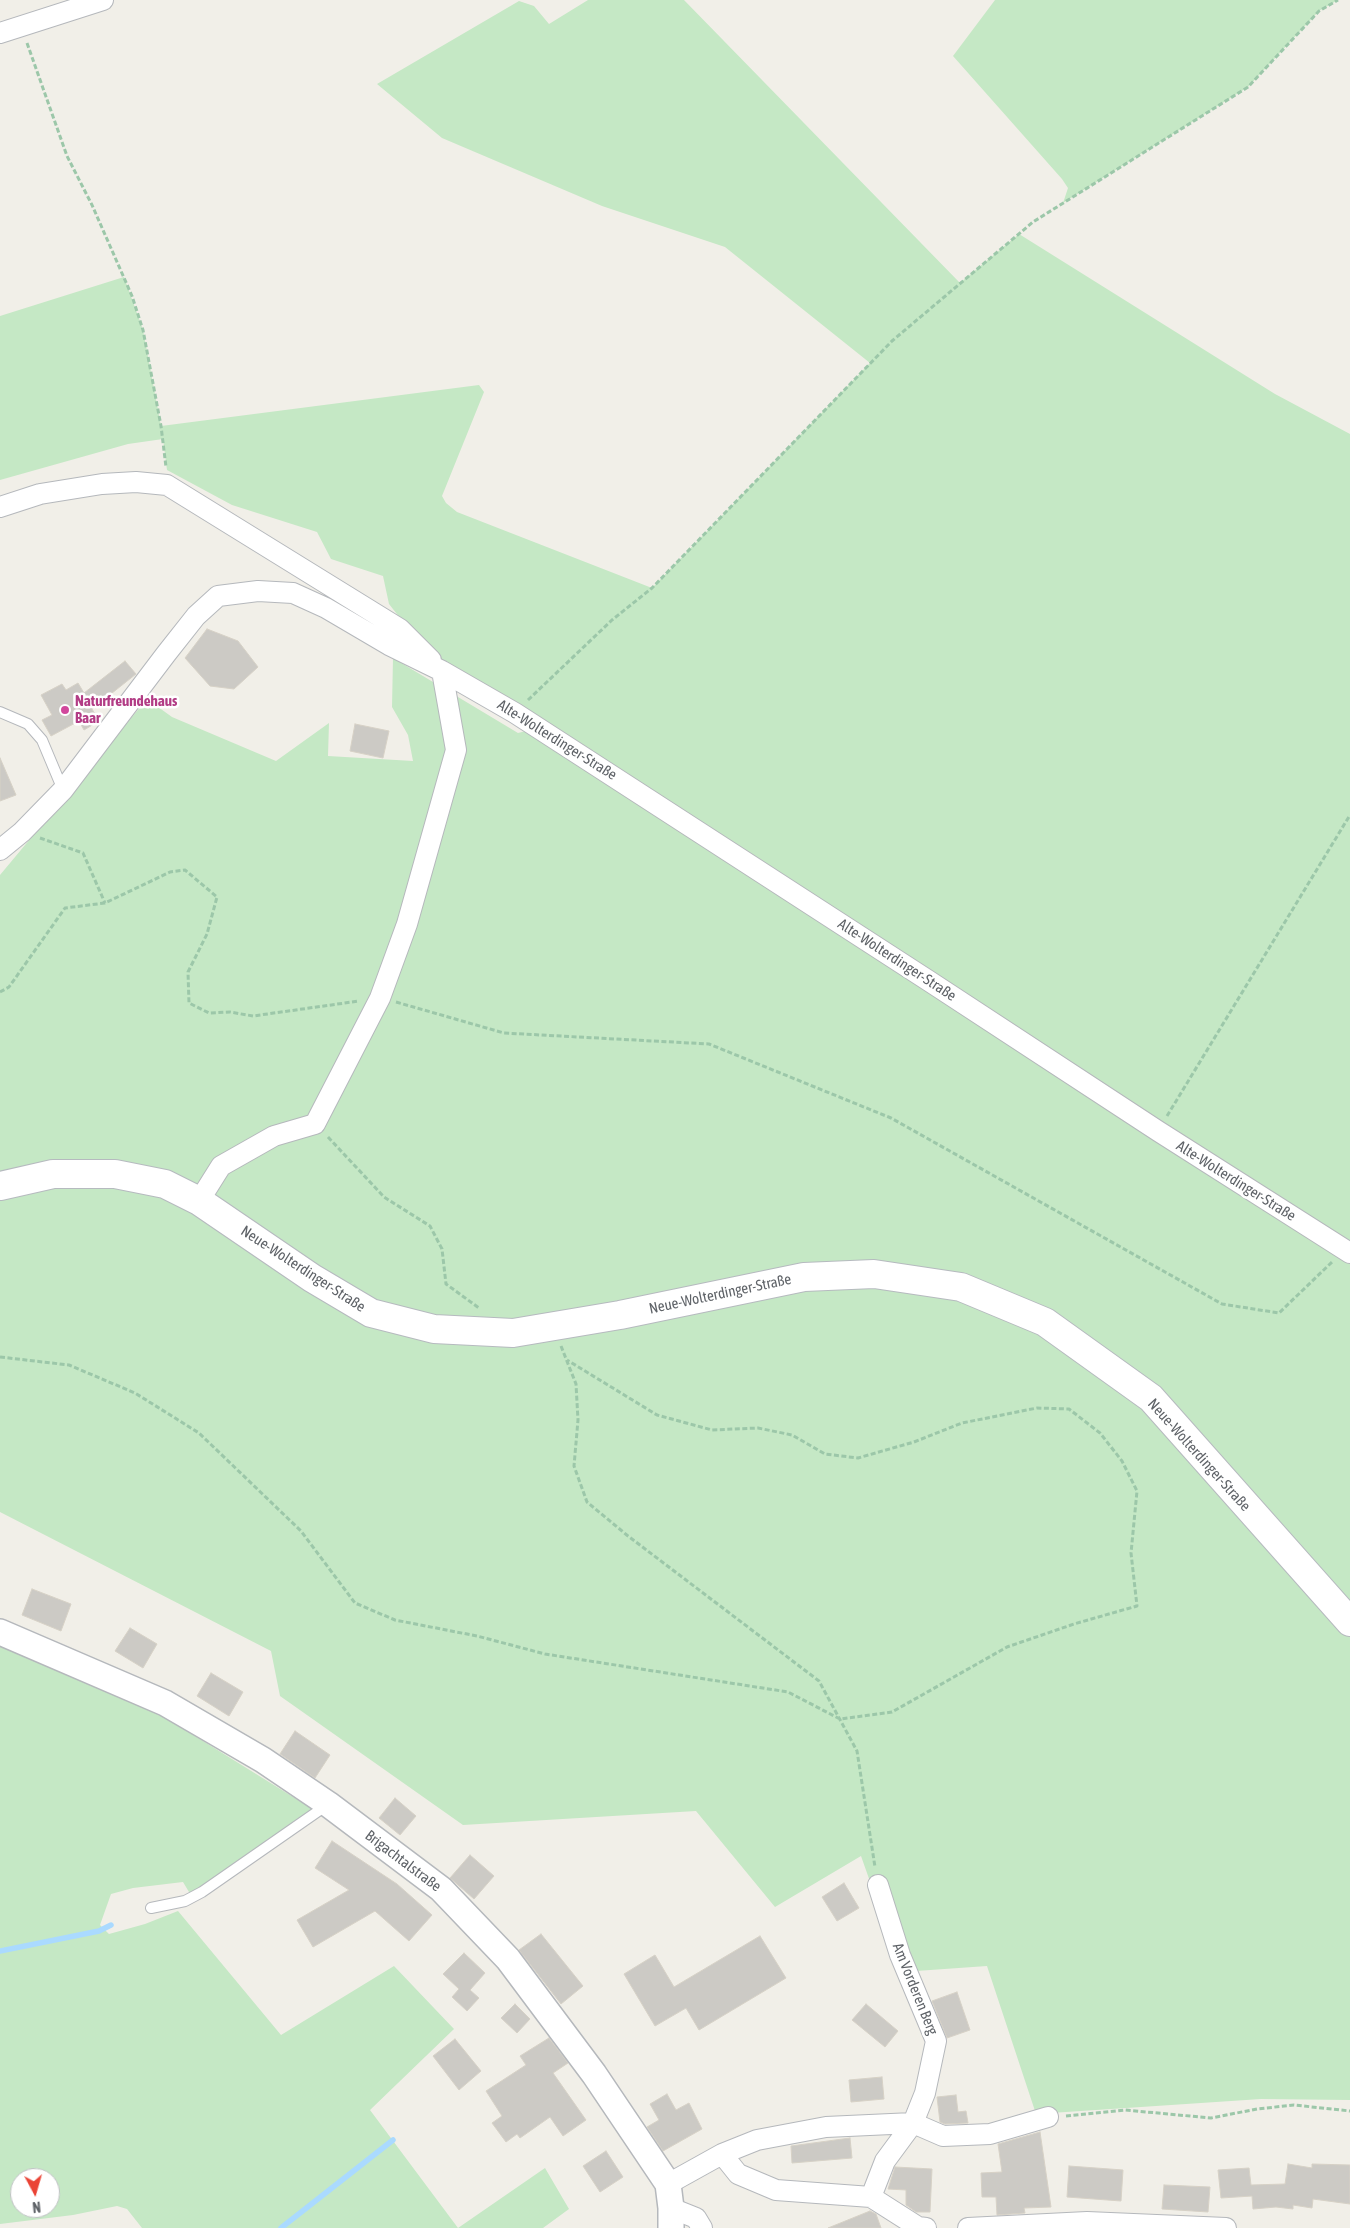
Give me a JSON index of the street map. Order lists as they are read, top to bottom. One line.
{"streets":{"main road":["Neue-Wolterdinger-Straße"],"street":["Alte-Wolterdinger-Straße","Brigachtalstraße","Am Vorderen Berg"]},"places":["Naturfreundehaus Baar"],"north":"bottom"}
